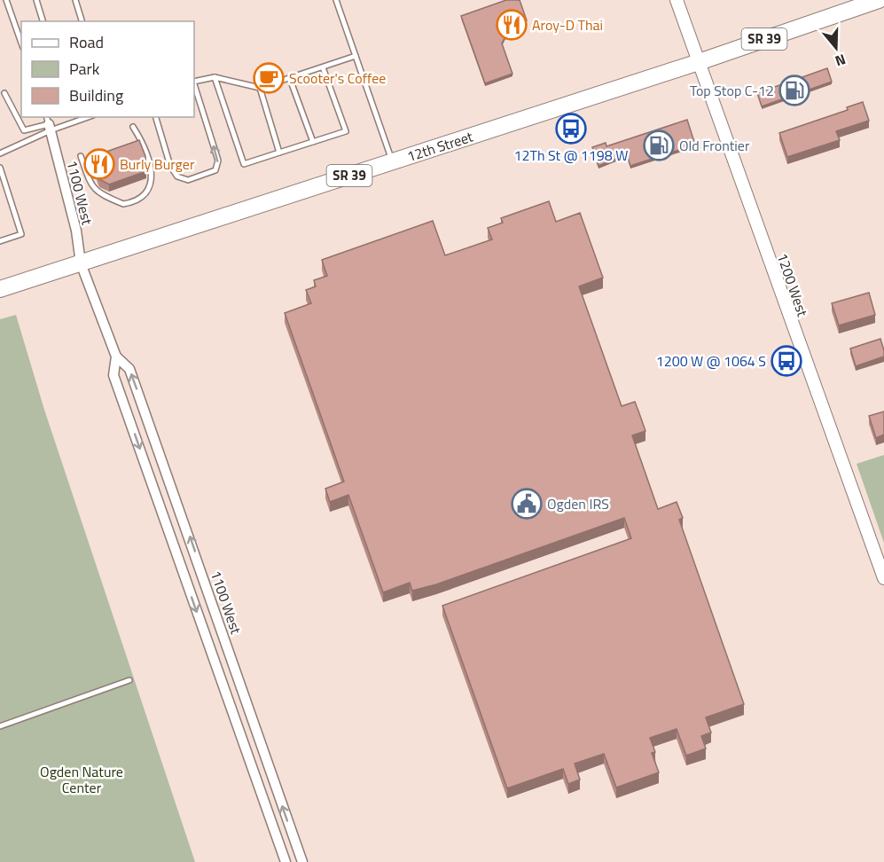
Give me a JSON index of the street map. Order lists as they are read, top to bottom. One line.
{"streets":{"main road":["SR 39","12th Street"],"street":["1100 West","1200 West"]},"crossings":[["12th Street","1100 West"],["12th Street","1200 West"]],"parks":["Ogden Nature Center"],"places":{"restaurant":["Aroy-D Thai","Burly Burger"],"cafe":["Scooter's Coffee"],"fuel station":["Top Stop C-12","Old Frontier"],"bus stop":["12Th St @ 1198 W","1200 W @ 1064 S"],"public building":["Ogden IRS"]},"legend":["Road","Park","Building"],"north":"bottom"}
